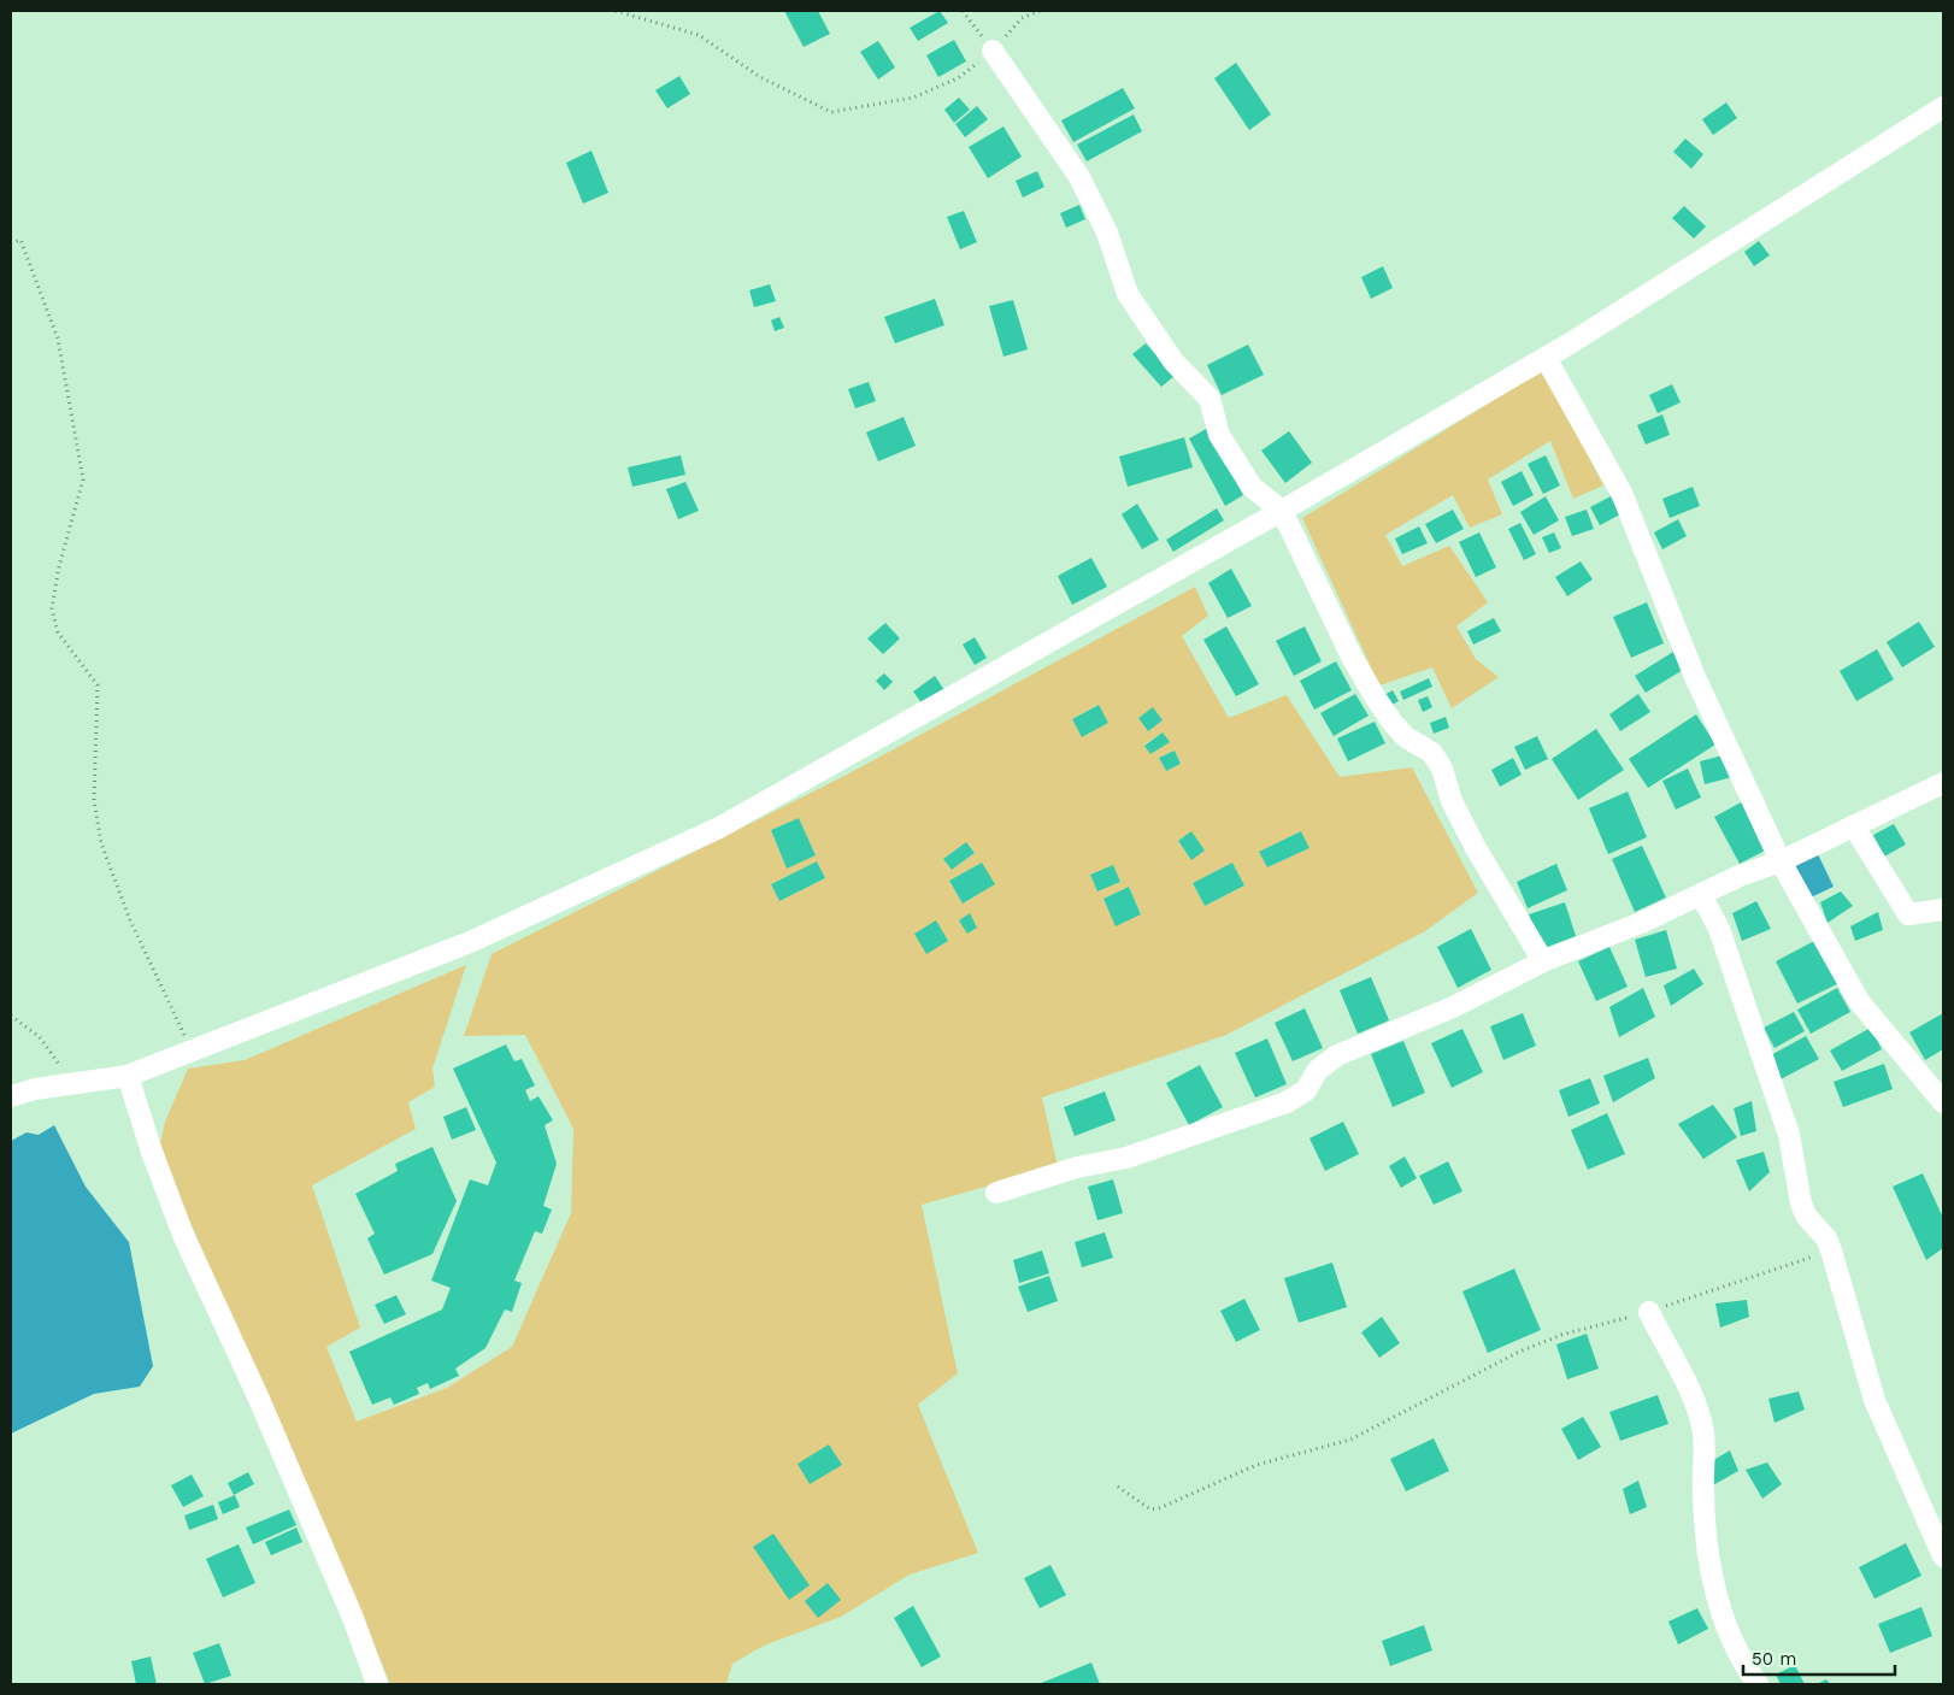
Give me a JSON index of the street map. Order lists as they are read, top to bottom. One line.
{"scale_bar":"50 m"}
